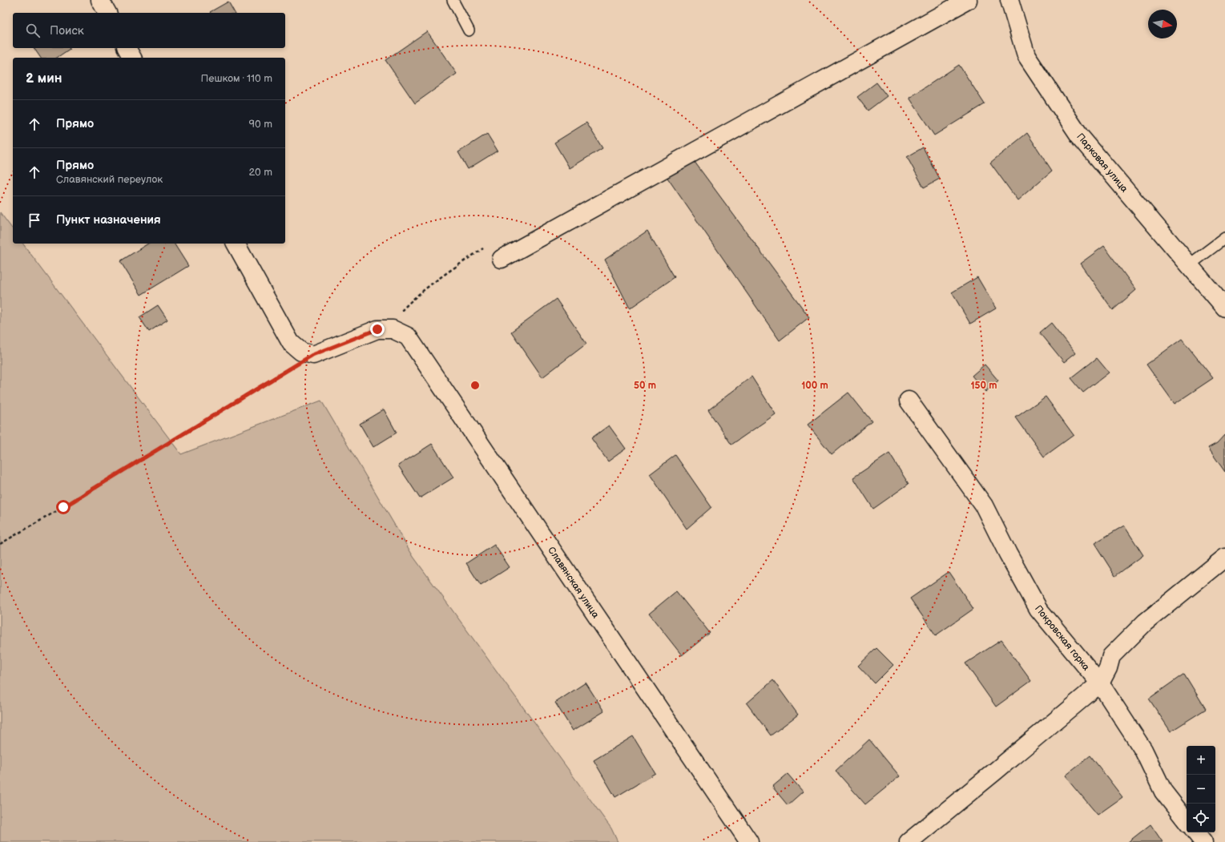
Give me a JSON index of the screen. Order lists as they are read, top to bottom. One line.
{"streets":{"street":["Парковая улица","Славянская улица","Покровская горка"]},"north":"right","page":{"search":"Поиск","heading":["2 мин","Пешком · 110 m"],"list":[["Прямо","90 m"],["Прямо","Славянский переулок","20 m"],"Пункт назначения"],"map_buttons":["+","−"]},"rings":["50 m","100 m","150 m"]}
